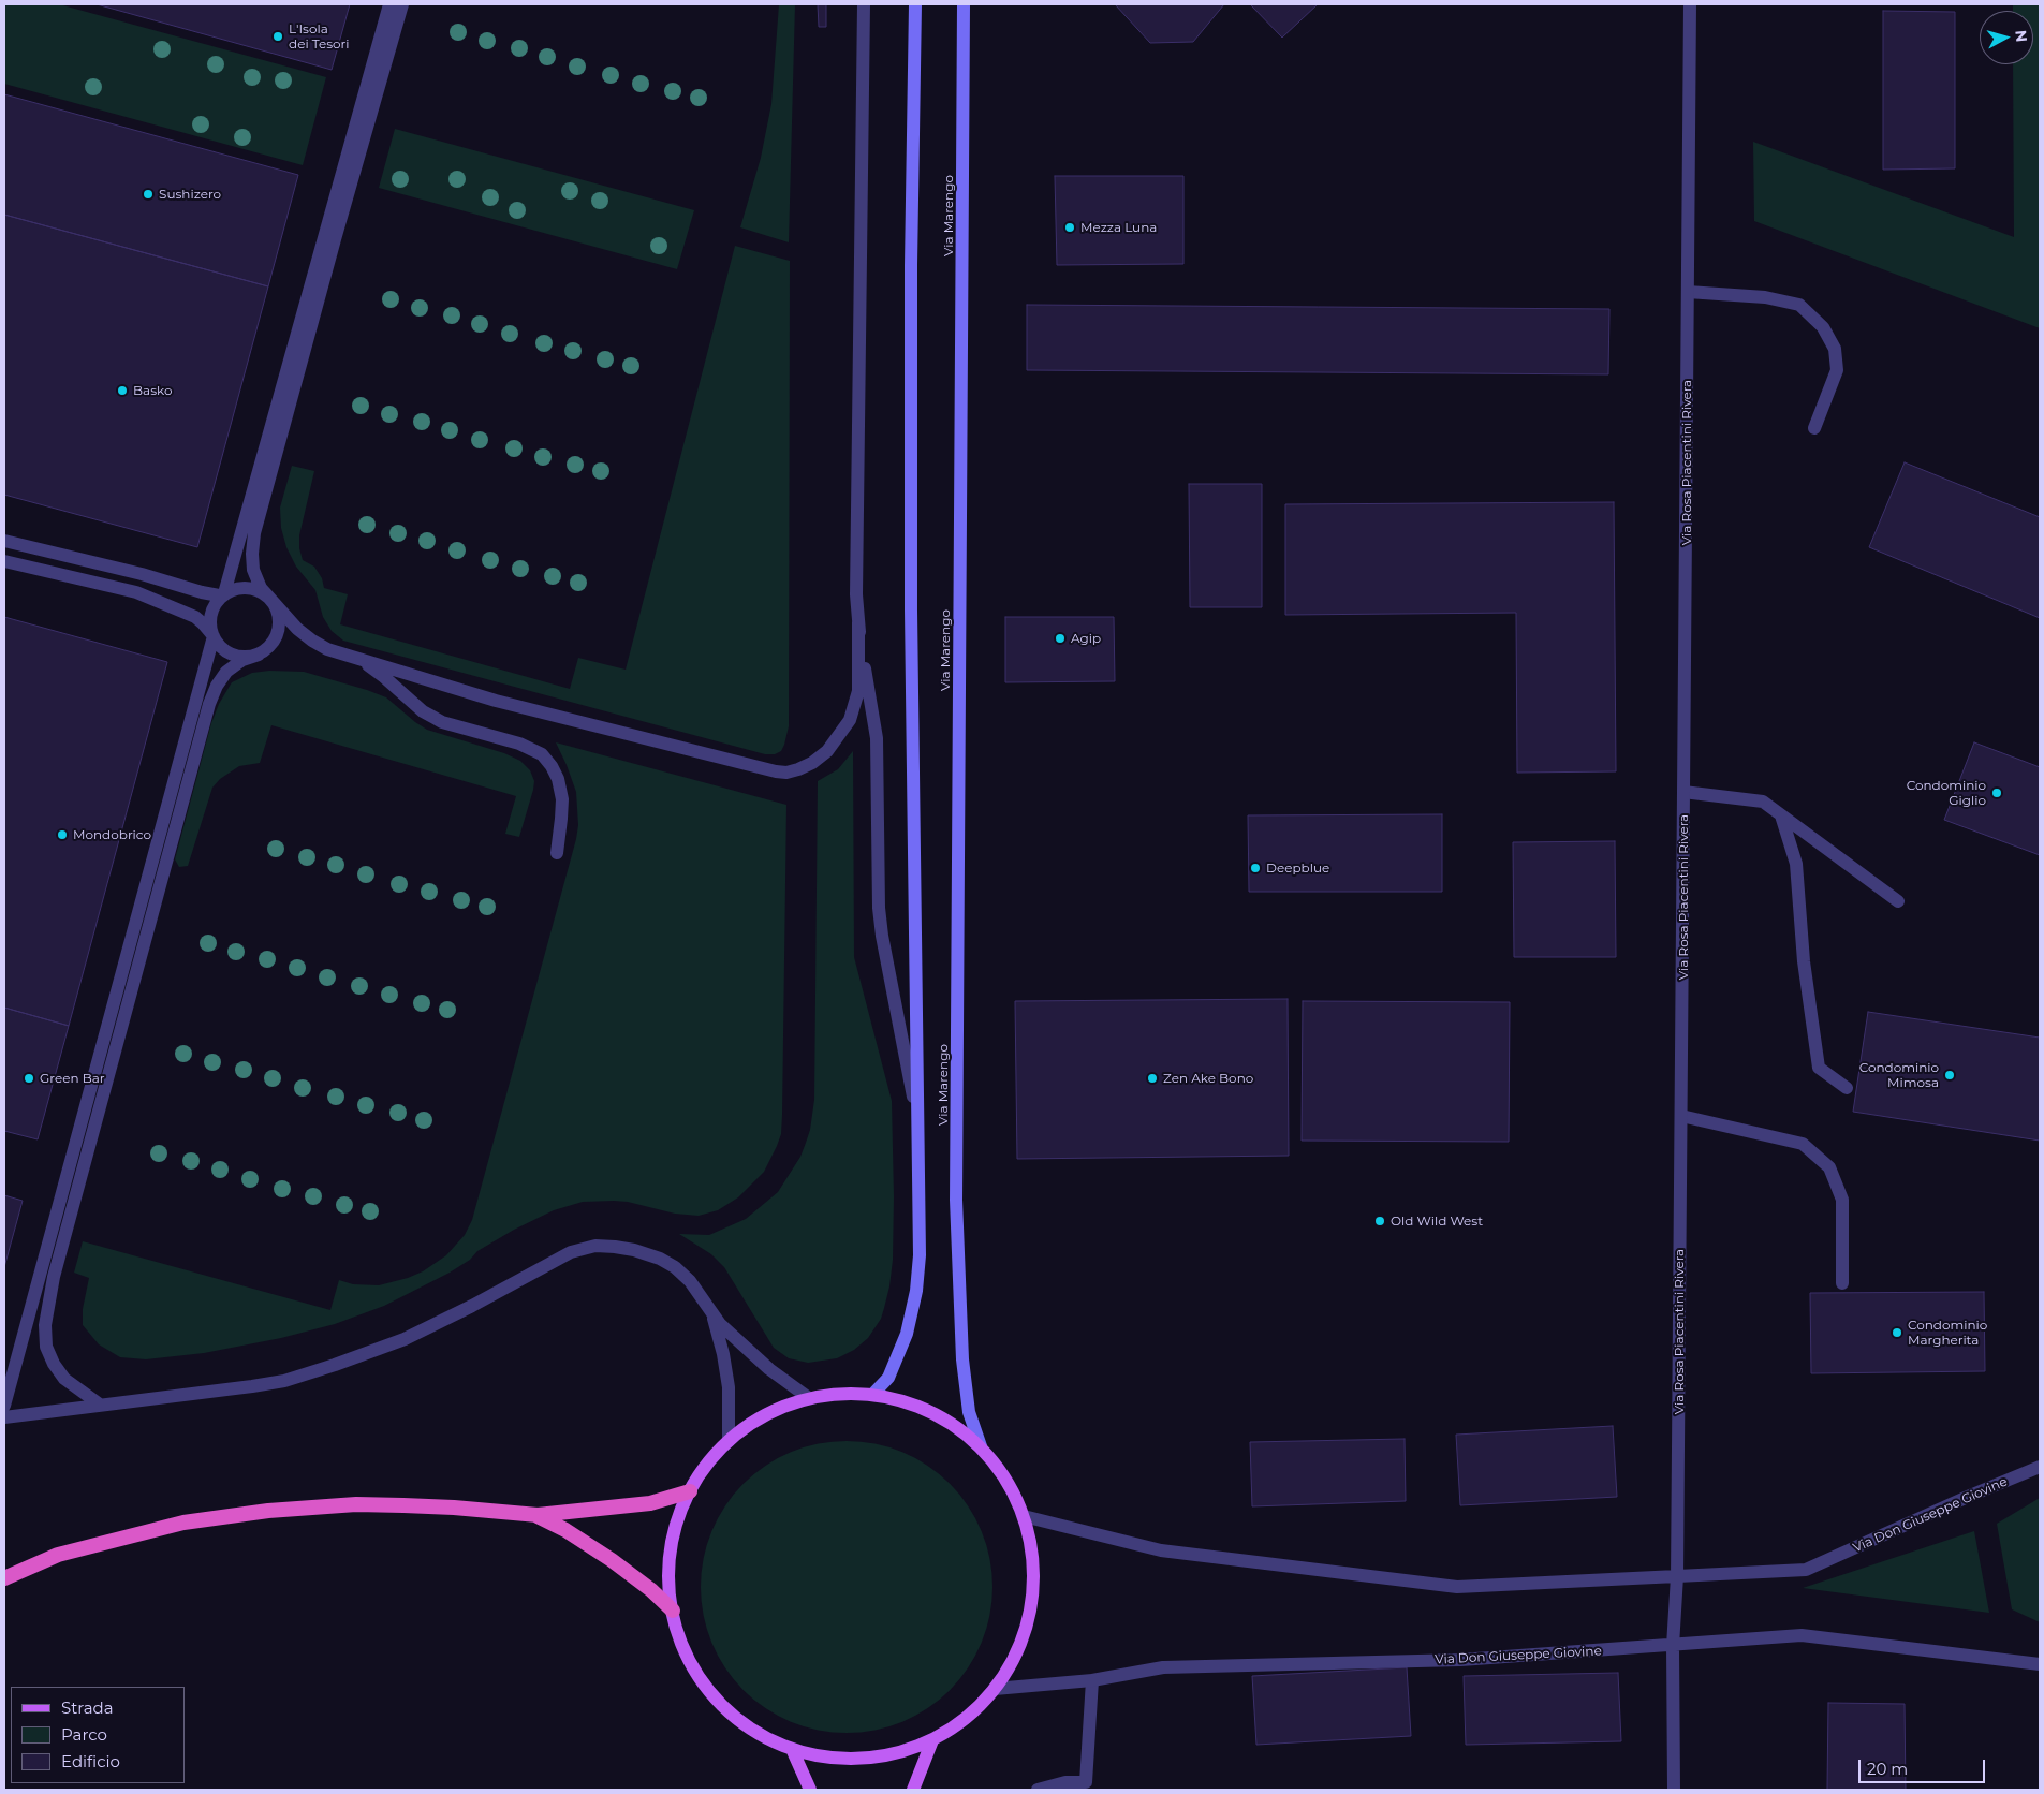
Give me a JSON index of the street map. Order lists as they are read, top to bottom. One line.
{"streets":{"main road":["Via Marengo"],"street":["Via Rosa Piacentini Rivera","Via Don Giuseppe Giovine"]},"crossings":[["Via Rosa Piacentini Rivera","Via Don Giuseppe Giovine"]],"places":["L'Isola dei Tesori","Sushizero","Mezza Luna","Basko","Agip","Condominio Giglio","Mondobrico","Deepblue","Condominio Mimosa","Green Bar","Zen Ake Bono","Old Wild West","Condominio Margherita"],"legend":["Strada","Parco","Edificio"],"scale_bar":"20 m","north":"right"}
